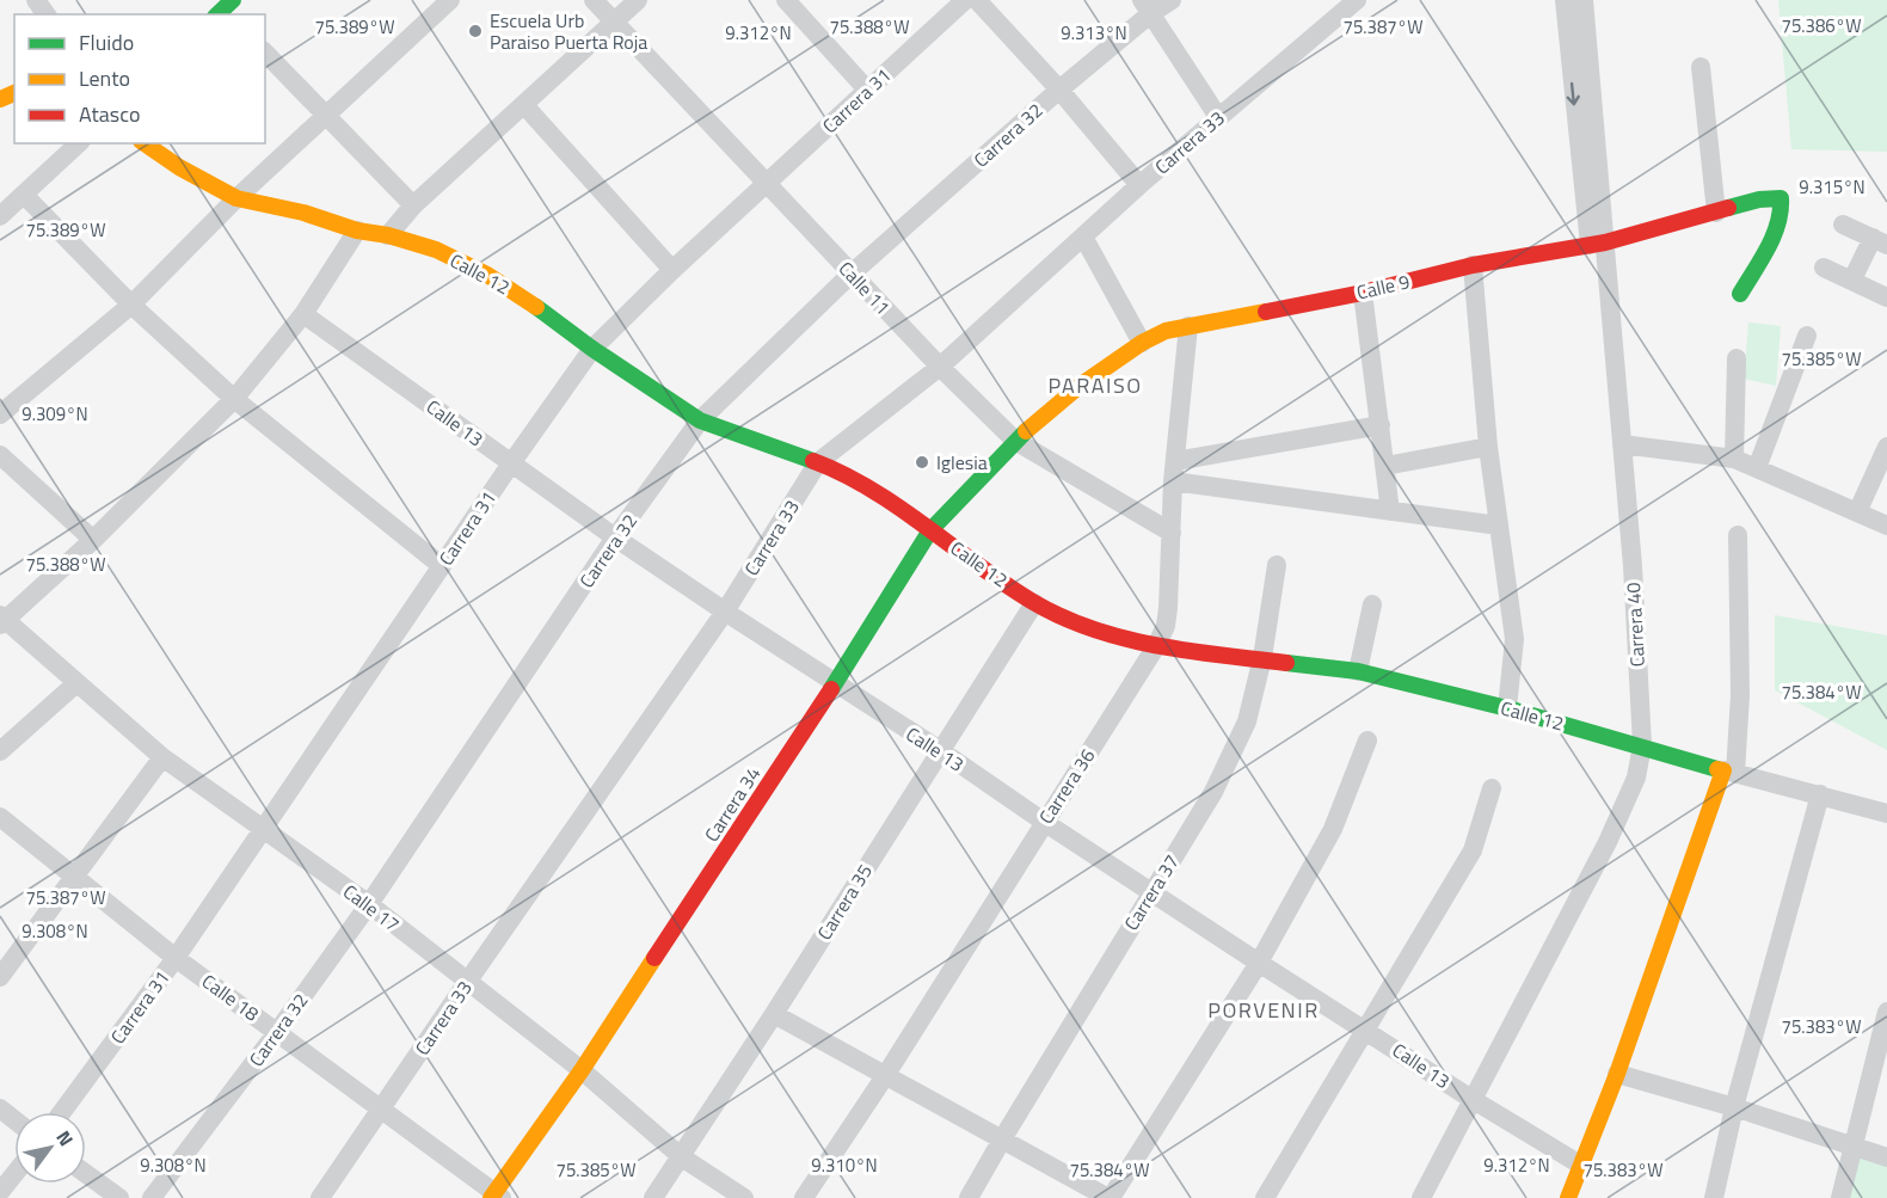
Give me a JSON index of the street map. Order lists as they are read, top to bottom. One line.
{"streets":{"street":["Carrera 31","Carrera 32","Carrera 33","Calle 12","Calle 9","Calle 11","Calle 13","Carrera 40","Carrera 36","Carrera 34","Carrera 37","Carrera 35","Calle 17","Calle 18"]},"crossings":[["Carrera 31","Calle 12"],["Carrera 31","Calle 11"],["Carrera 31","Calle 13"],["Carrera 31","Calle 17"],["Carrera 31","Calle 18"],["Carrera 32","Calle 12"],["Carrera 32","Calle 11"],["Carrera 32","Calle 13"],["Carrera 32","Calle 17"],["Carrera 32","Calle 18"],["Carrera 33","Calle 12"],["Carrera 33","Calle 11"],["Carrera 33","Calle 13"],["Carrera 33","Calle 17"],["Carrera 33","Calle 18"],["Calle 12","Carrera 40"],["Calle 12","Carrera 36"],["Calle 12","Carrera 34"],["Calle 12","Carrera 37"],["Calle 12","Carrera 35"],["Calle 9","Calle 11"],["Calle 9","Carrera 40"],["Calle 9","Carrera 36"],["Calle 9","Carrera 34"],["Calle 11","Carrera 36"],["Calle 11","Carrera 34"],["Calle 13","Carrera 40"],["Calle 13","Carrera 36"],["Calle 13","Carrera 34"],["Calle 13","Carrera 37"],["Calle 13","Carrera 35"],["Carrera 34","Calle 17"],["Carrera 34","Calle 18"],["Carrera 35","Calle 17"]],"districts":["PARAISO","PORVENIR"],"places":["Escuela Urb Paraiso Puerta Roja","Iglesia"],"legend":["Fluido","Lento","Atasco"],"north":"top right","coordinates":["75.386°W","75.389°W","75.388°W","75.387°W","9.312°N","9.313°N","9.315°N","75.385°W","9.309°N","75.384°W","9.308°N","75.383°W","9.310°N"]}
